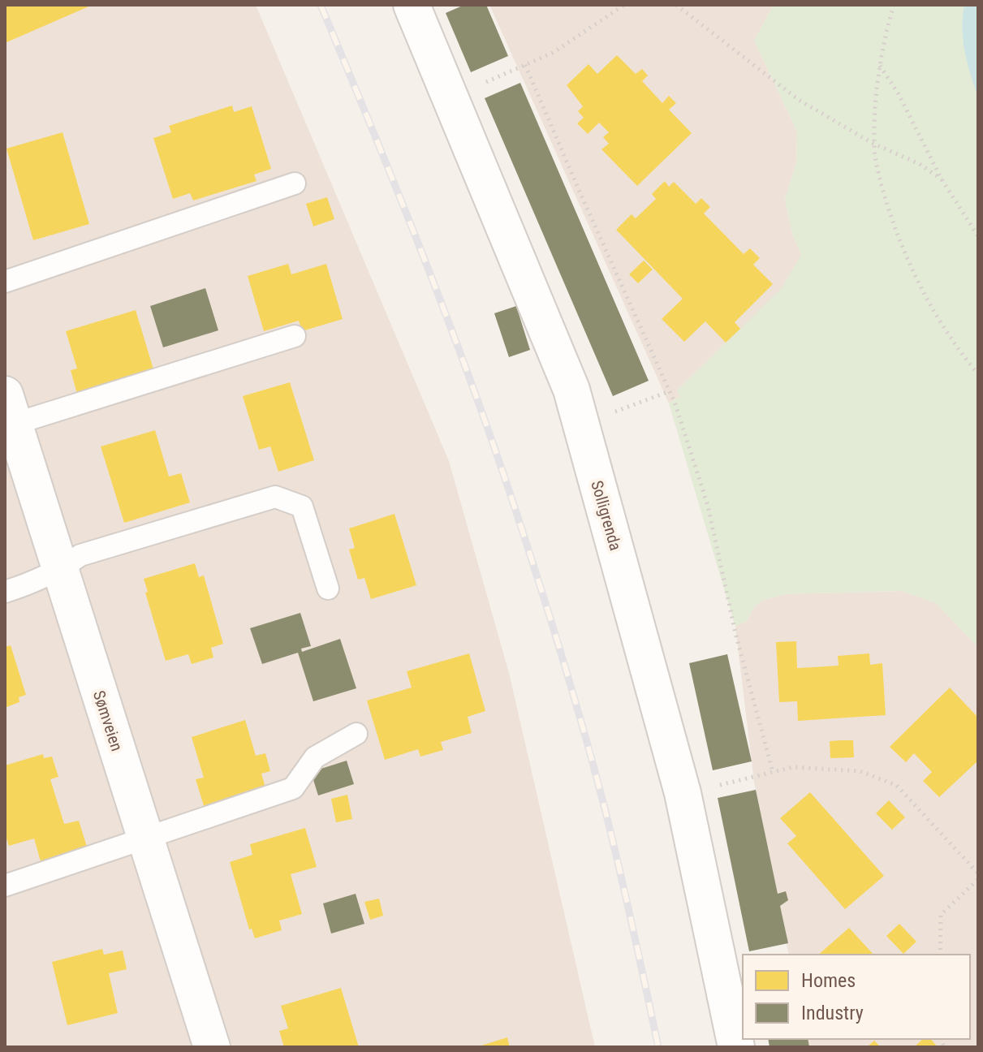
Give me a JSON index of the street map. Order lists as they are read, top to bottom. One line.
{"streets":{"street":["Solligrenda","Sømveien"]},"legend":["Homes","Industry"]}
